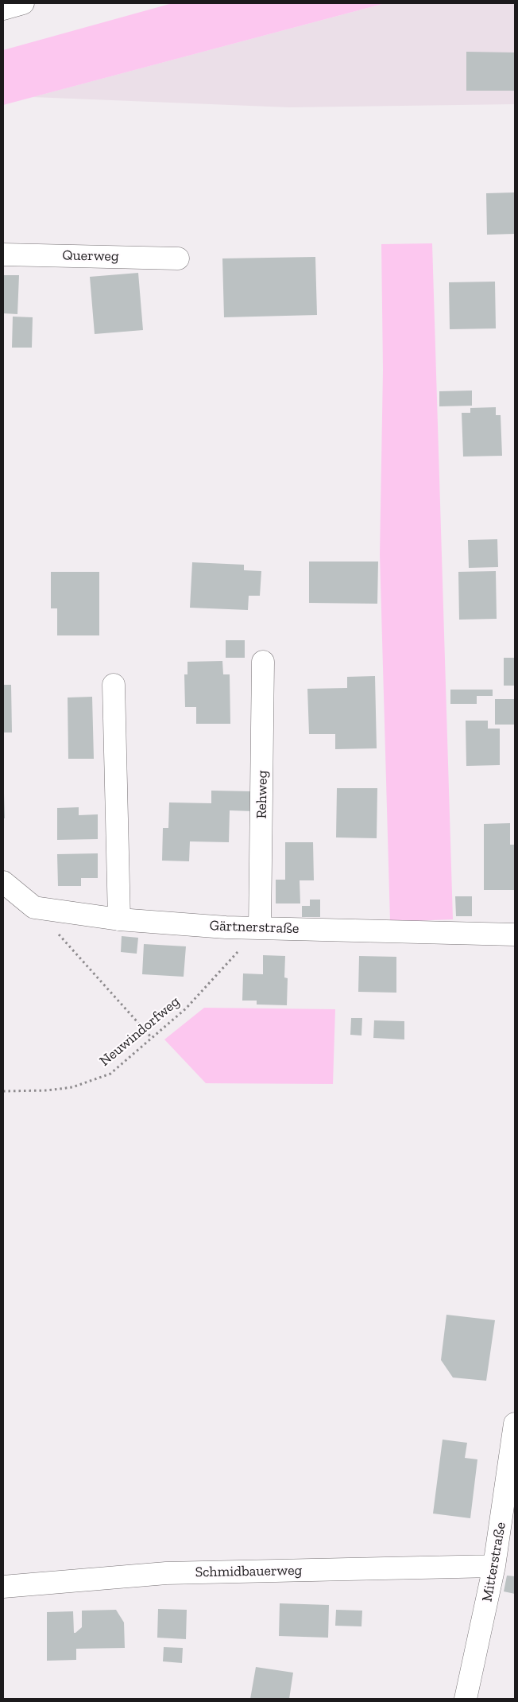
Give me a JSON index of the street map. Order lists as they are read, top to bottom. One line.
{"streets":{"main road":["Querweg","Rehweg","Gärtnerstraße","Mitterstraße","Schmidbauerweg"],"path":["Neuwindorfweg"]},"crossings":[["Rehweg","Gärtnerstraße"],["Rehweg","Neuwindorfweg"],["Gärtnerstraße","Neuwindorfweg"],["Mitterstraße","Schmidbauerweg"]]}
